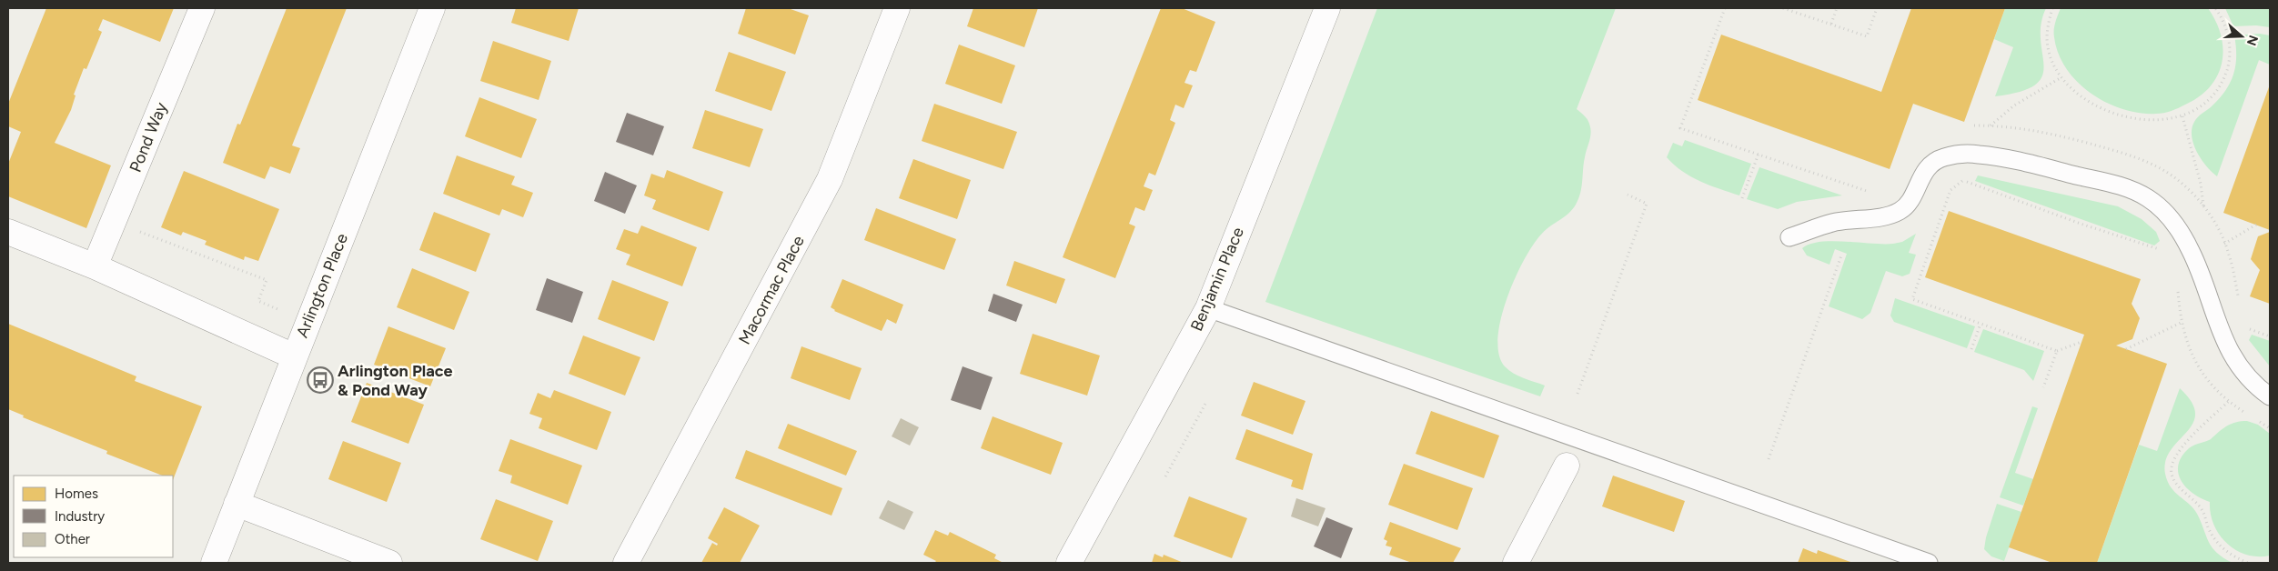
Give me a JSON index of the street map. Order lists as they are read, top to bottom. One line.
{"streets":{"street":["Pond Way","Benjamin Place","Arlington Place","Macormac Place"]},"places":{"bus stop":["Arlington Place & Pond Way"]},"legend":["Homes","Industry","Other"],"north":"right"}
